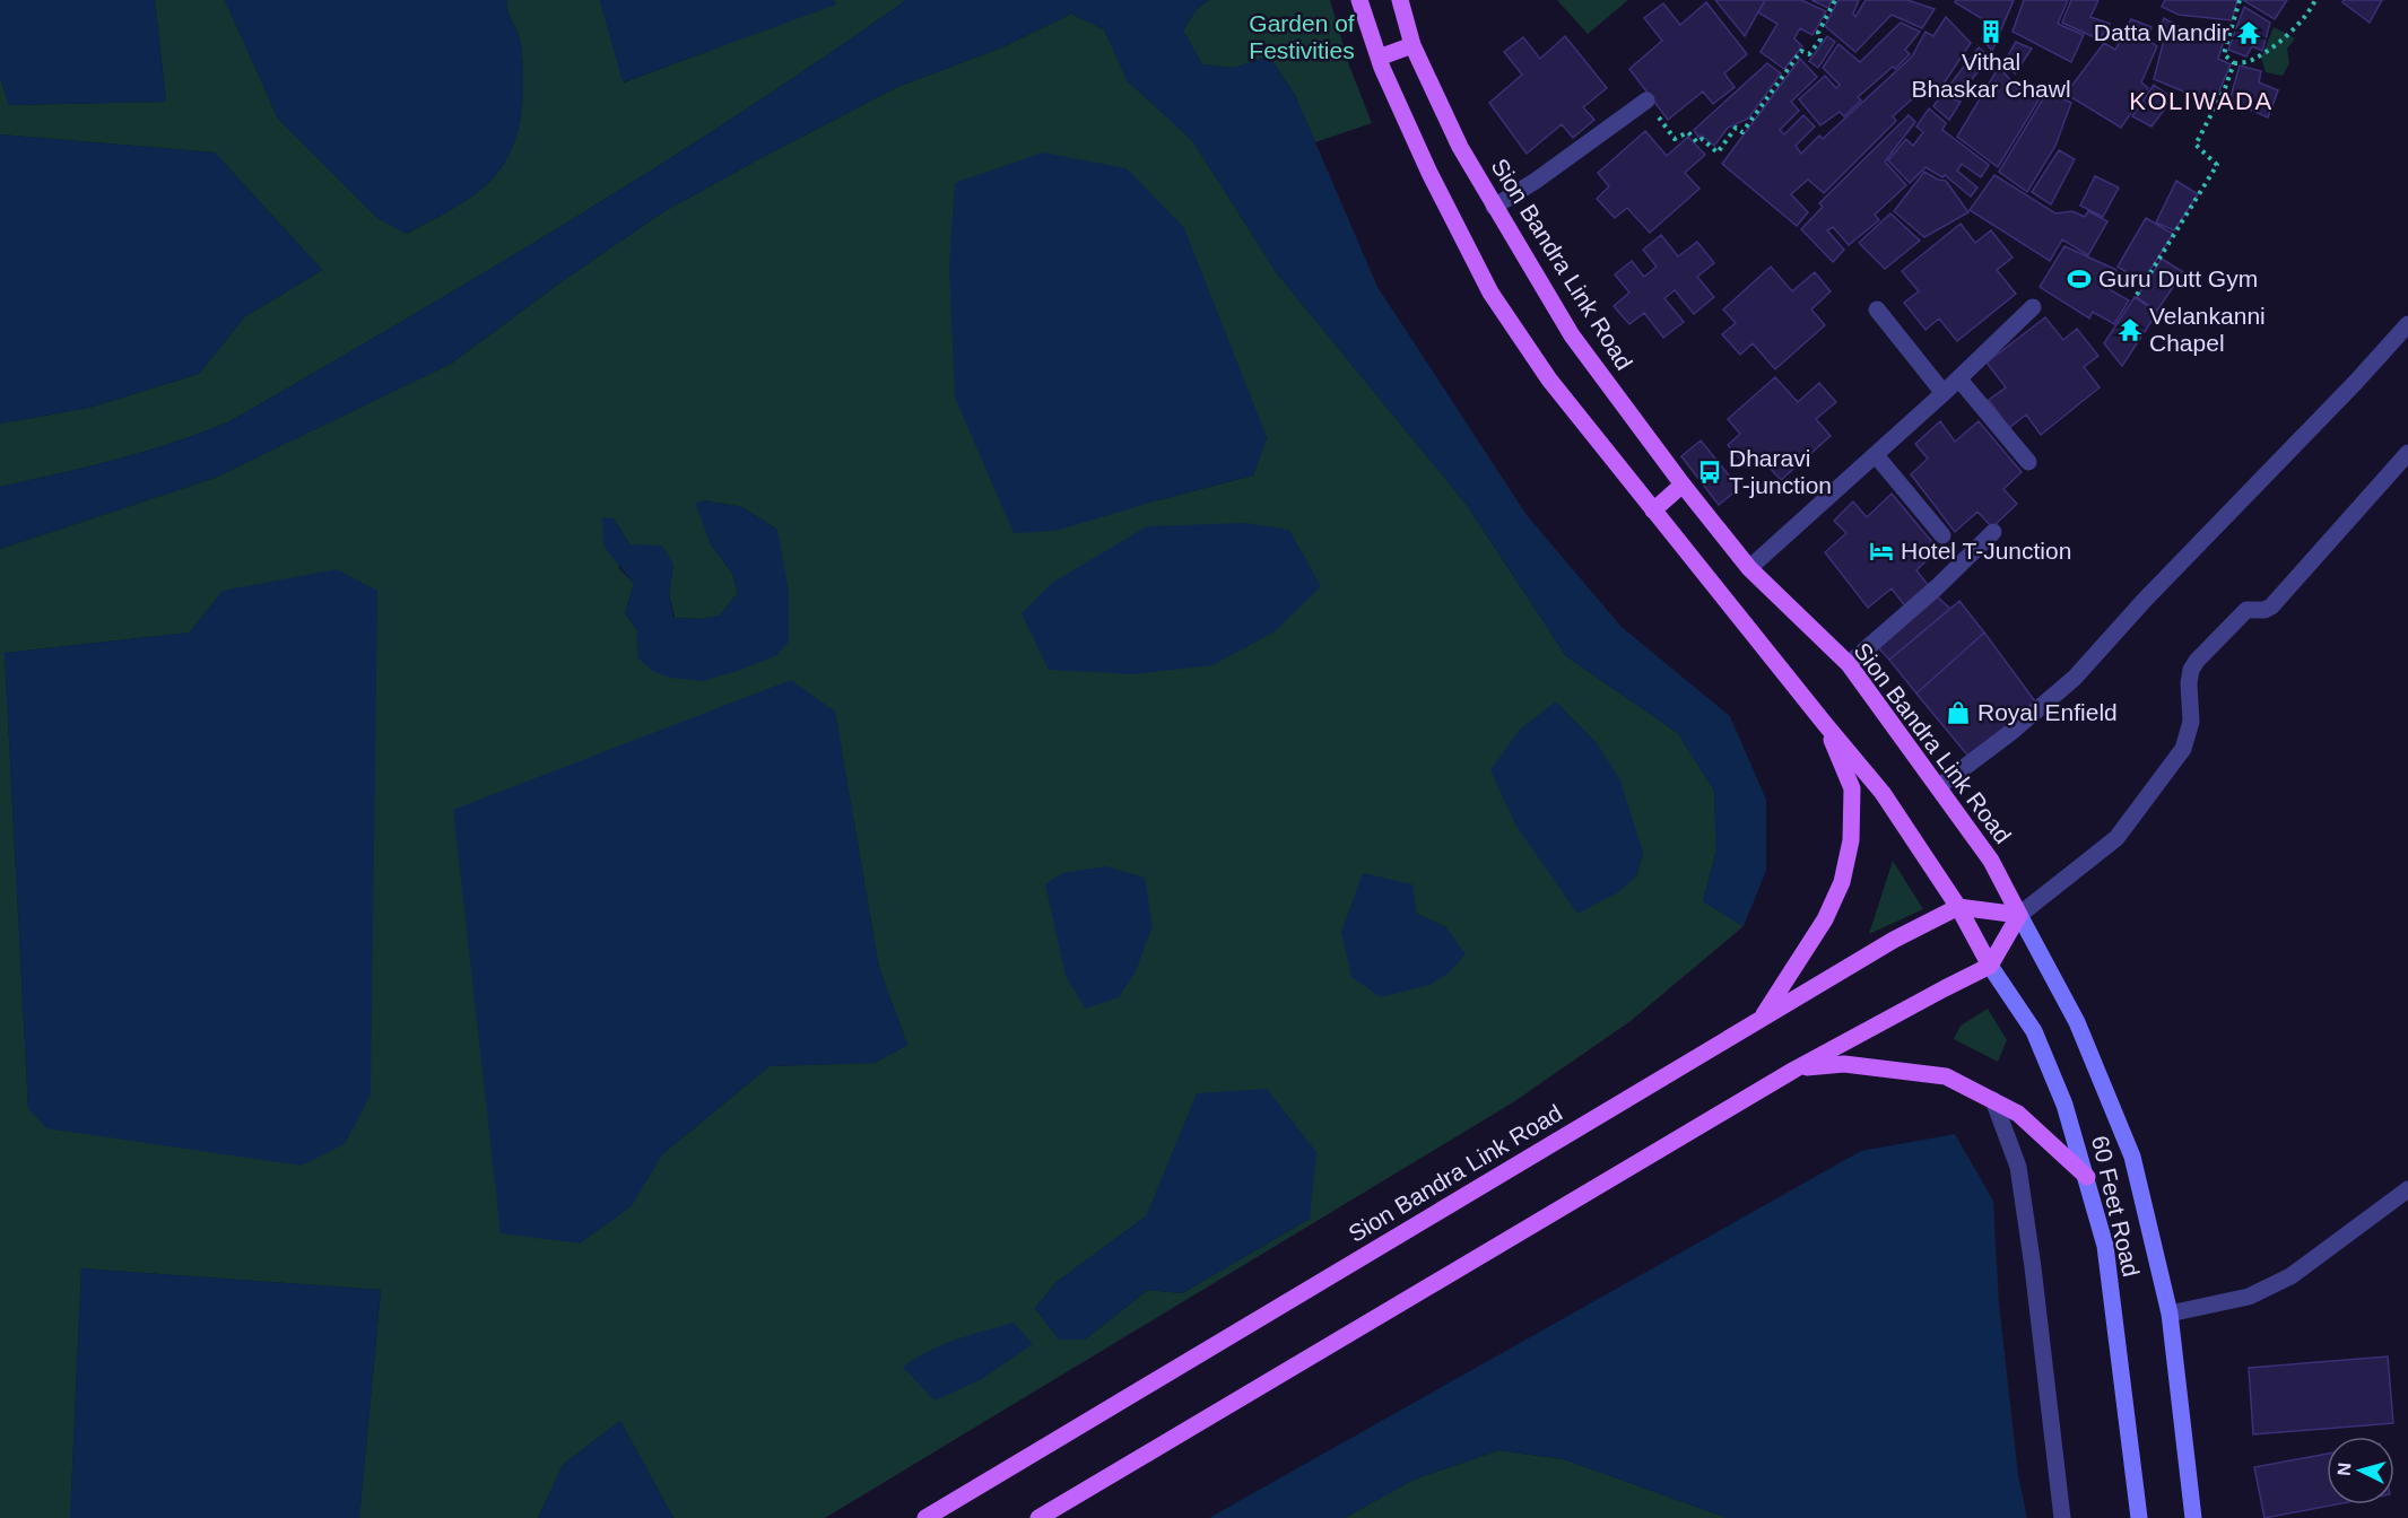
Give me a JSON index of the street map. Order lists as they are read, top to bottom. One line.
{"streets":{"main road":["Sion Bandra Link Road","60 Feet Road"]},"districts":["KOLIWADA"],"parks":["Garden of Festivities"],"places":{"building":["Vithal Bhaskar Chawl"],"temple":["Datta Mandir","Velankanni Chapel"],"sports":["Guru Dutt Gym"],"bus stop":["Dharavi T-junction"],"hotel":["Hotel T-Junction"],"shop":["Royal Enfield"]},"north":"left"}
